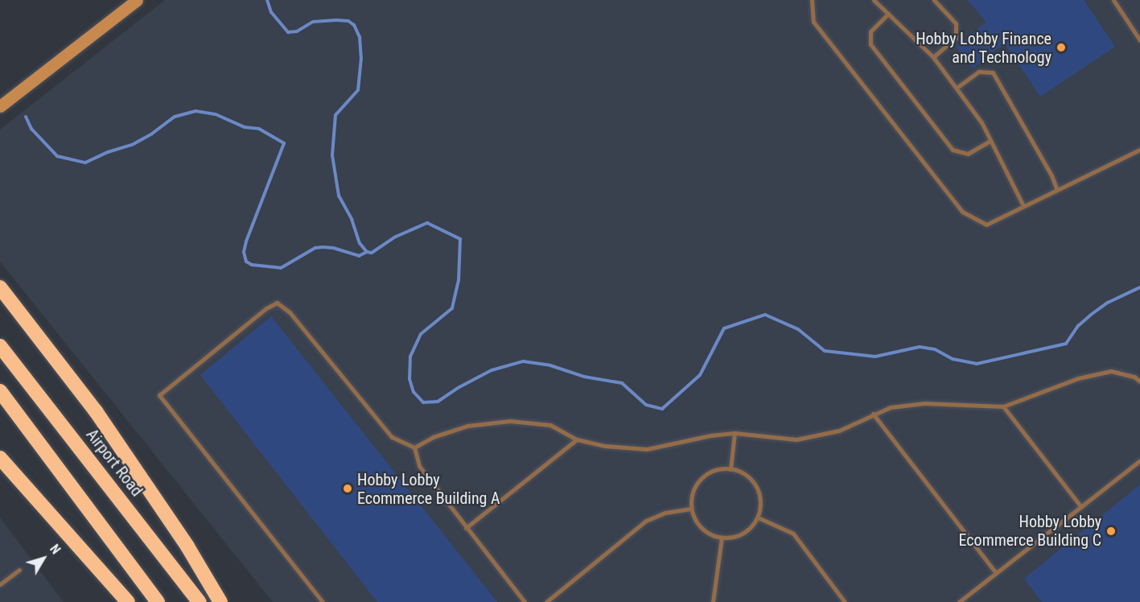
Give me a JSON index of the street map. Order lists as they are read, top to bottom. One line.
{"streets":{"highway":["Airport Road"]},"places":["Hobby Lobby Finance and Technology","Hobby Lobby Ecommerce Building A","Hobby Lobby Ecommerce Building C"],"north":"top right"}
